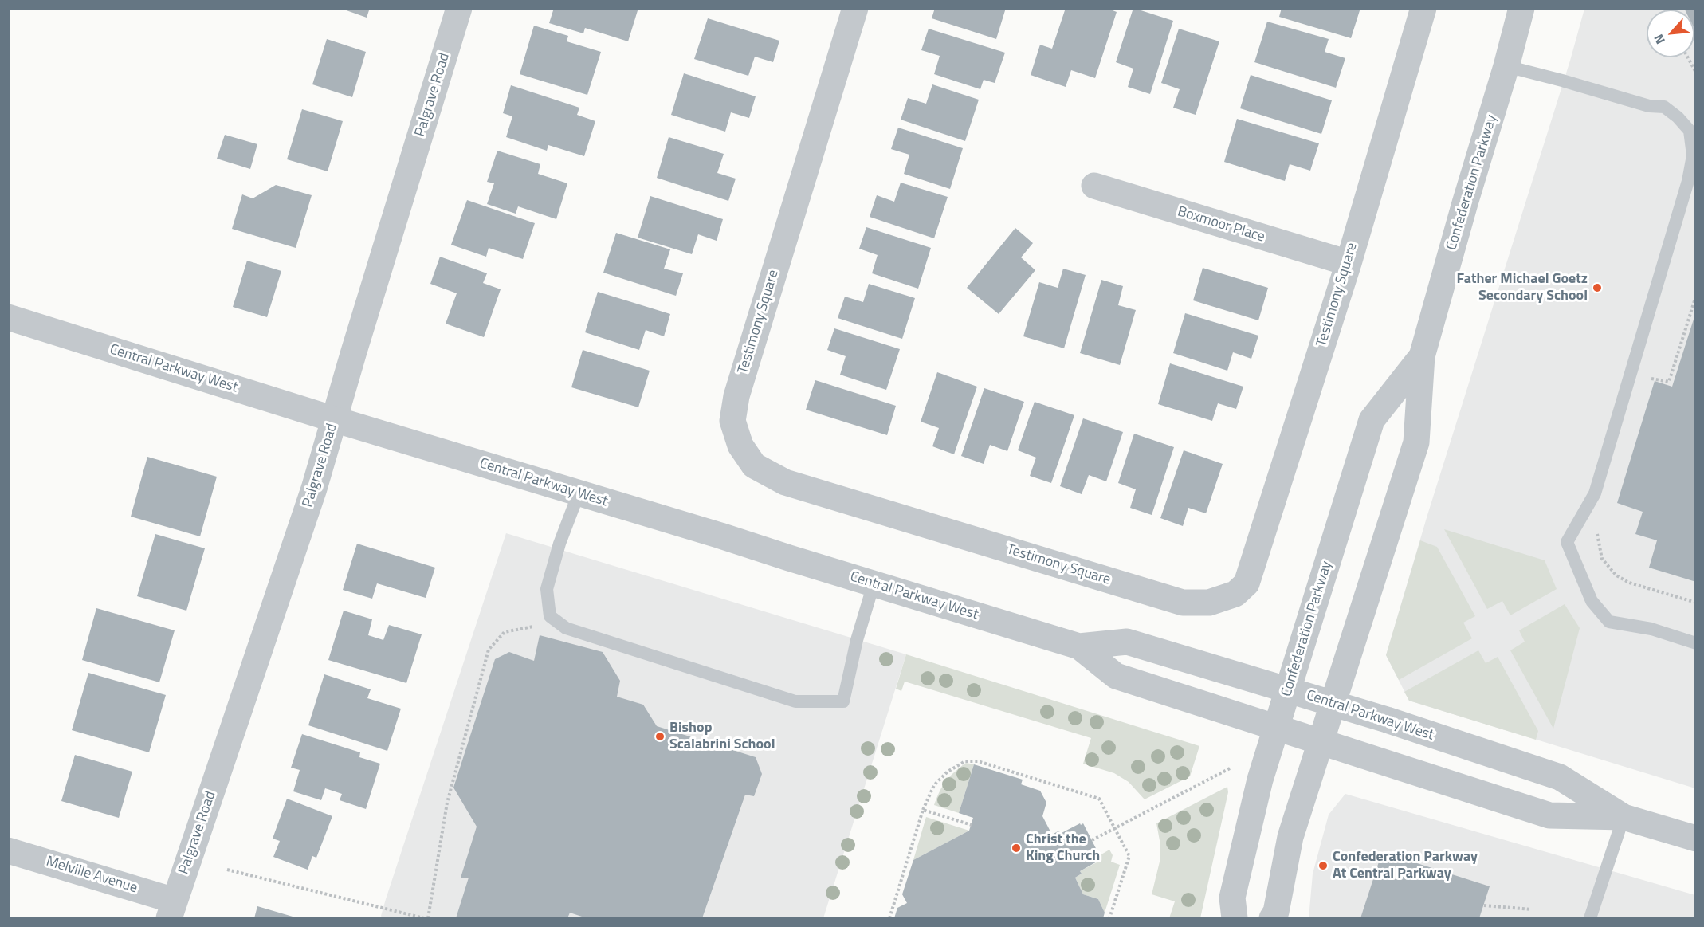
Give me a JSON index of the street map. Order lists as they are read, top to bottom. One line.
{"streets":{"street":["Palgrave Road","Confederation Parkway","Boxmoor Place","Testimony Square","Central Parkway West","Melville Avenue"]},"crossings":[["Palgrave Road","Central Parkway West"],["Palgrave Road","Melville Avenue"],["Confederation Parkway","Central Parkway West"],["Boxmoor Place","Testimony Square"]],"places":["Father Michael Goetz Secondary School","Bishop Scalabrini School","Christ the King Church","Confederation Parkway At Central Parkway"],"north":"bottom left"}
